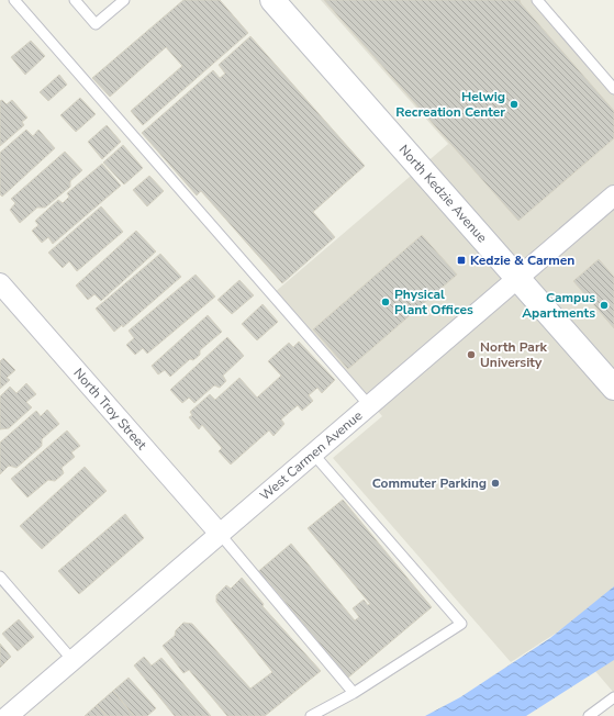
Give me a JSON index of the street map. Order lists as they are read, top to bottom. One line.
{"streets":{"main road":["North Kedzie Avenue"],"street":["North Troy Street","West Carmen Avenue"]},"crossings":[["North Kedzie Avenue","West Carmen Avenue"],["North Troy Street","West Carmen Avenue"]],"places":{"other":["Helwig Recreation Center","Physical Plant Offices","Campus Apartments","North Park University","Commuter Parking"],"transit":["Kedzie & Carmen"]}}
